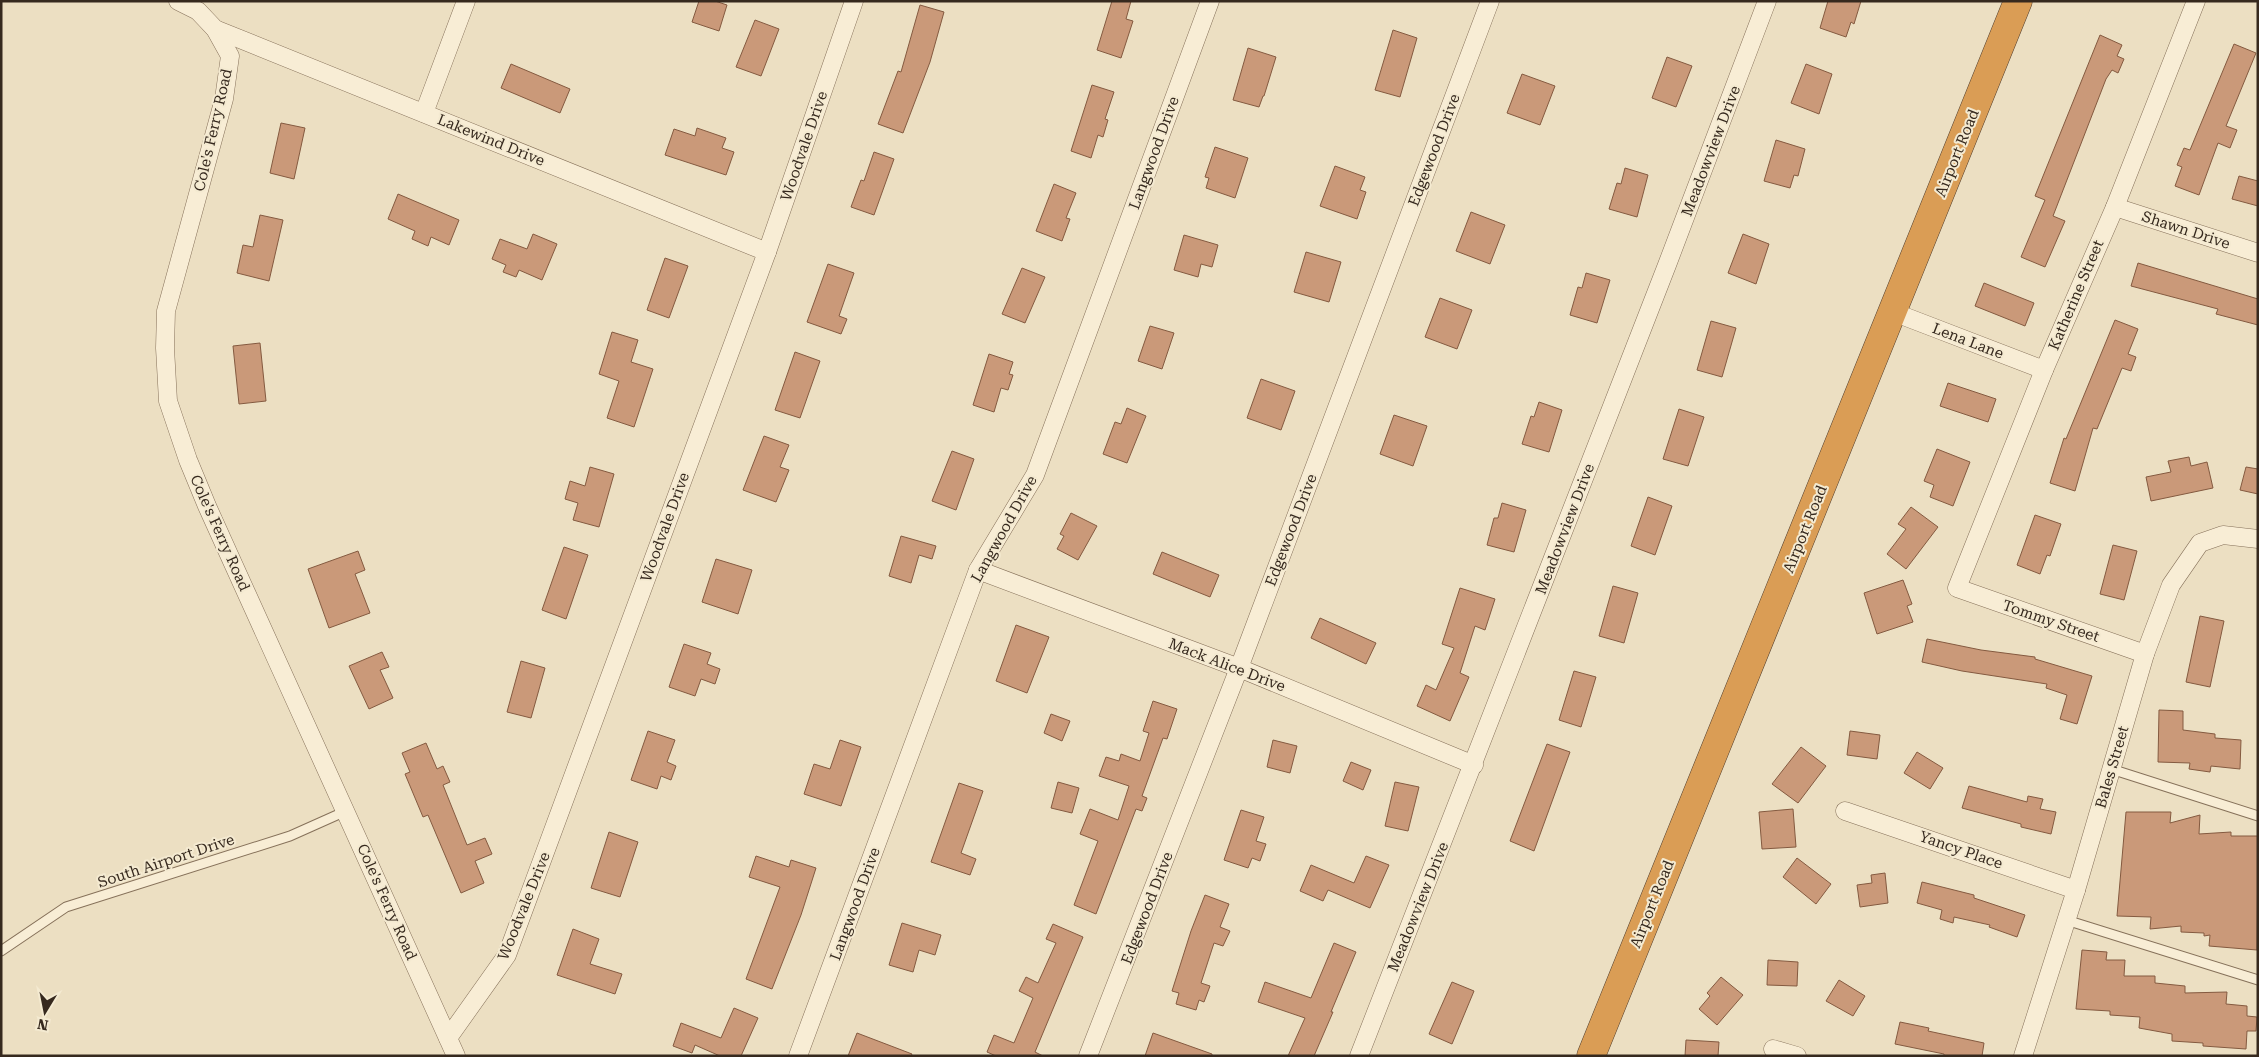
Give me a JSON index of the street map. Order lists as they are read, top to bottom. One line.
{"streets":{"highway":["Airport Road"],"street":["Cole's Ferry Road","Lakewind Drive","Woodvale Drive","Edgewood Drive","Meadowview Drive","Langwood Drive","Shawn Drive","Katherine Street","Lena Lane","Tommy Street","Mack Alice Drive","Bales Street","Yancy Place"],"lane":["South Airport Drive"]},"crossings":[["Cole's Ferry Road","Lakewind Drive"],["Cole's Ferry Road","Woodvale Drive"],["Cole's Ferry Road","South Airport Drive"],["Lakewind Drive","Woodvale Drive"],["Edgewood Drive","Mack Alice Drive"],["Meadowview Drive","Mack Alice Drive"],["Langwood Drive","Mack Alice Drive"],["Airport Road","Lena Lane"],["Shawn Drive","Katherine Street"],["Katherine Street","Lena Lane"],["Katherine Street","Tommy Street"],["Tommy Street","Bales Street"],["Bales Street","Yancy Place"]],"north":"bottom"}
